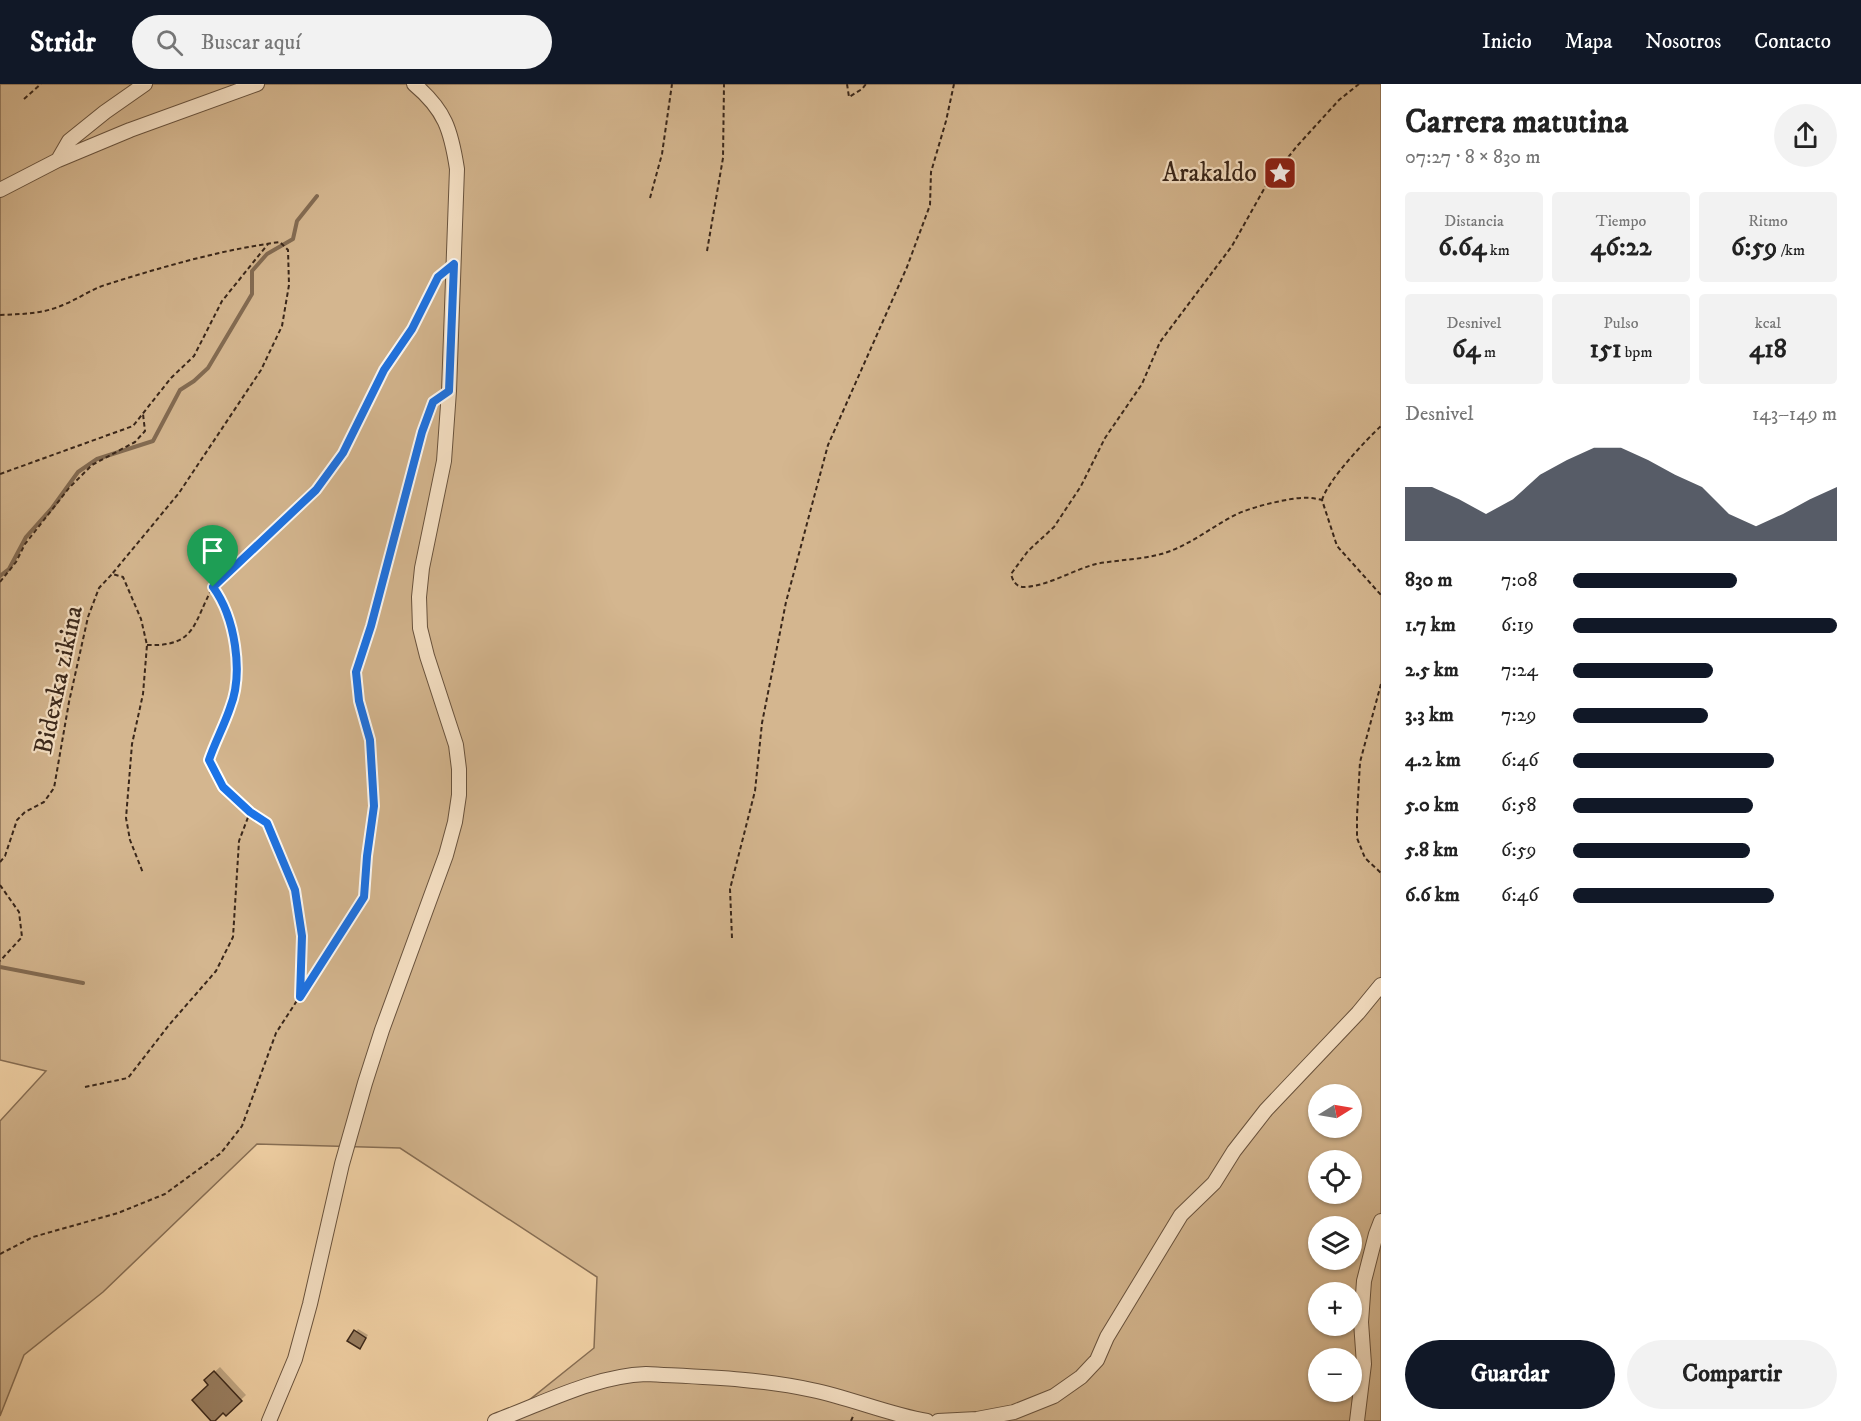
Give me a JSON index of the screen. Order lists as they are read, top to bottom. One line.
{"streets":{"path":["Bidexka zikina"]},"places":{"place":["Arakaldo"]},"north":"right","page":{"header":"Stridr","search":"Buscar aquí","nav":["Inicio","Mapa","Nosotros","Contacto"],"heading":["Carrera matutina","07:27 · 8 × 830 m"],"stats":[["Distancia","6.64 km"],["Tiempo","46:22"],["Ritmo","6:59 /km"],["Desnivel","64 m"],["Pulso","151 bpm"],["kcal","418"]],"chart":["Desnivel","143–149 m"],"list":[{"name":"830 m","note":"7:08"},{"name":"1.7 km","note":"6:19"},{"name":"2.5 km","note":"7:24"},{"name":"3.3 km","note":"7:29"},{"name":"4.2 km","note":"6:46"},{"name":"5.0 km","note":"6:58"},{"name":"5.8 km","note":"6:59"},{"name":"6.6 km","note":"6:46"}],"map_buttons":["+","−"],"buttons":["Guardar","Compartir"]}}
